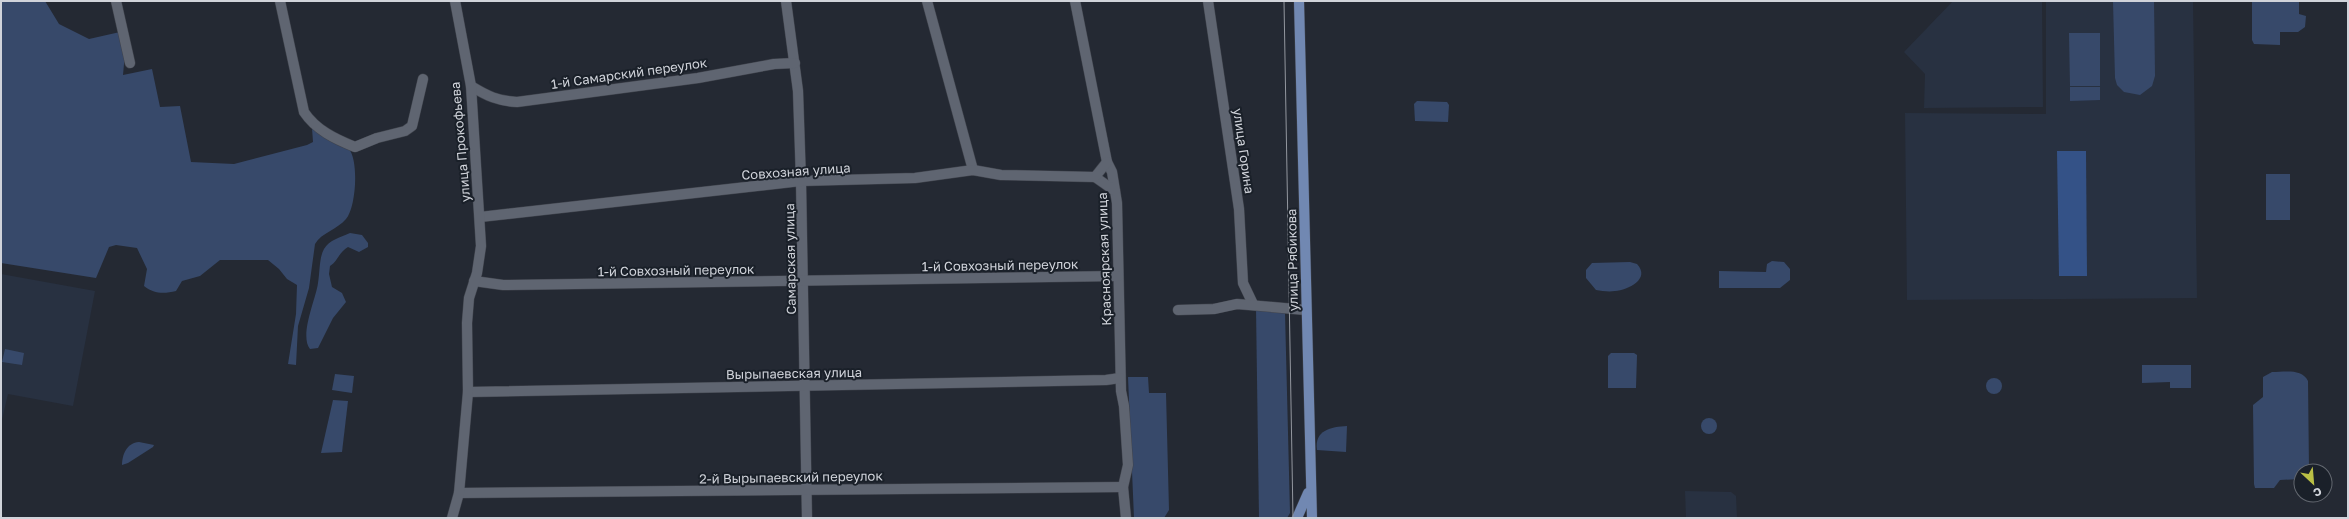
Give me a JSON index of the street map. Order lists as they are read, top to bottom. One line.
{"streets":{"main road":["улица Рябикова"],"street":["1-й Самарский переулок","улица Прокофьева","улица Горина","Совхозная улица","Самарская улица","Красноярская улица","1-й Совхозный переулок","Вырыпаевская улица","2-й Вырыпаевский переулок"]},"crossings":[["1-й Самарский переулок","улица Прокофьева"],["1-й Самарский переулок","Самарская улица"],["улица Прокофьева","Совхозная улица"],["улица Прокофьева","1-й Совхозный переулок"],["Совхозная улица","Самарская улица"],["Самарская улица","1-й Совхозный переулок"],["Самарская улица","Вырыпаевская улица"],["Самарская улица","2-й Вырыпаевский переулок"],["Красноярская улица","1-й Совхозный переулок"],["Красноярская улица","Вырыпаевская улица"],["Красноярская улица","2-й Вырыпаевский переулок"]],"north":"bottom right"}
